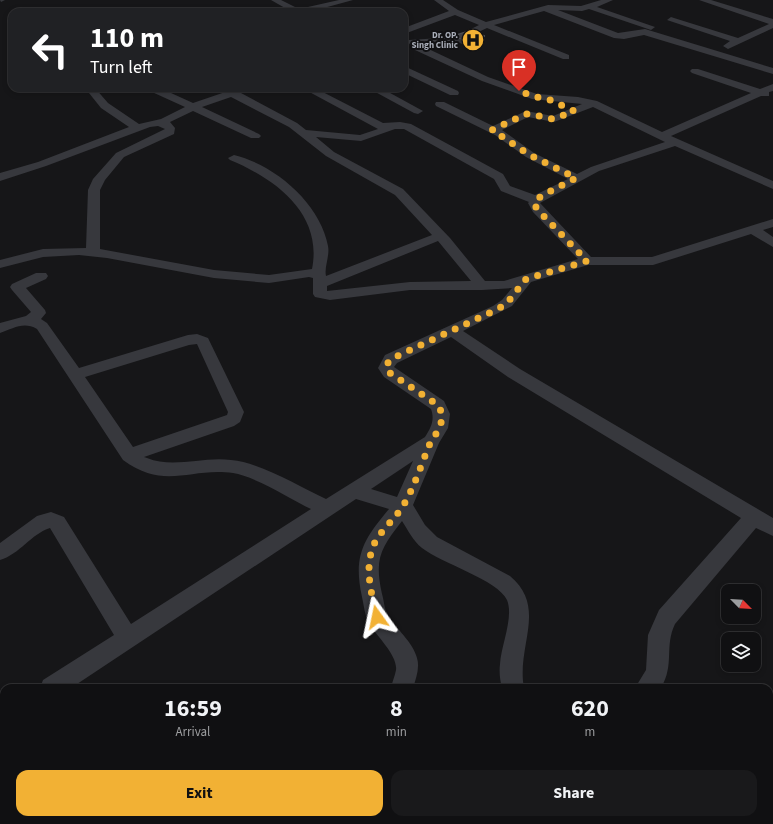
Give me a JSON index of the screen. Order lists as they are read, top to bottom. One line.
{"places":{"hospital":["Dr. OP. Singh Clinic"]},"north":"bottom right","page":{"turn":["110 m","Turn left"],"eta":["16:59","Arrival","8","min","620","m"],"buttons":["Exit","Share"]}}
